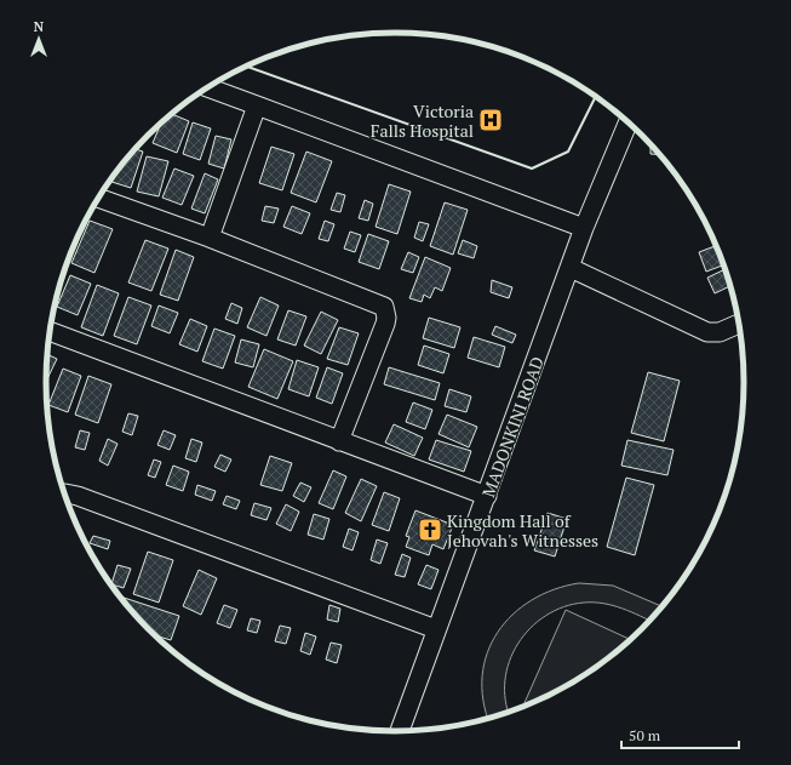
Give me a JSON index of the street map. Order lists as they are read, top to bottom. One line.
{"streets":{"street":["MADONKINI ROAD"]},"places":{"hospital":["Victoria Falls Hospital"],"church":["Kingdom Hall of Jehovah's Witnesses"]},"scale_bar":"50 m","north":"top"}
